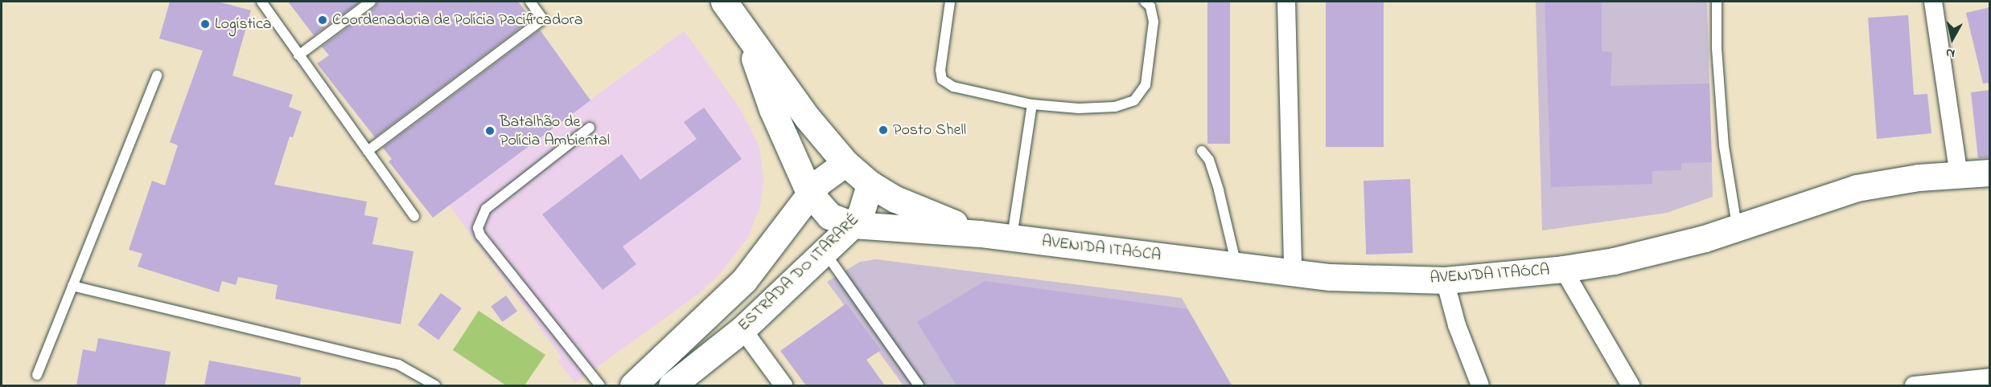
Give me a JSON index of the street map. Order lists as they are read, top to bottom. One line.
{"streets":{"main road":["AVENIDA ITAÓCA","ESTRADA DO ITARARÉ"]},"crossings":[["AVENIDA ITAÓCA","ESTRADA DO ITARARÉ"]],"places":["Coordenadoria de Polícia Pacificadora","Logística","Posto Shell","Batalhão de Polícia Ambiental"],"north":"bottom"}
